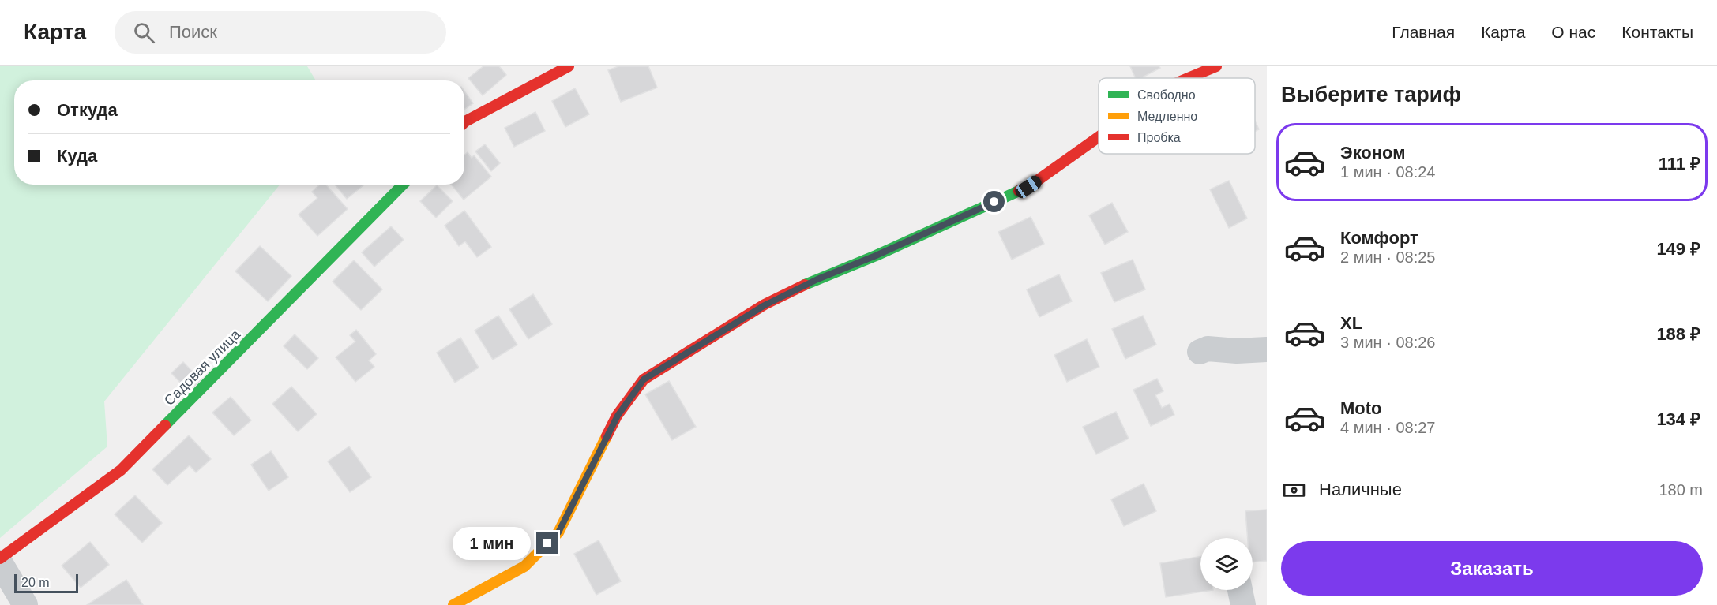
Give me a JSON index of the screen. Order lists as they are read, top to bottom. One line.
{"streets":{"street":["Садовая улица"]},"legend":["Свободно","Медленно","Пробка"],"scale_bar":"20 m","page":{"header":"Карта","search":"Поиск","nav":["Главная","Карта","О нас","Контакты"],"heading":"Выберите тариф","banner":["Откуда","Куда"],"list":[{"name":"Эконом","note":"1 мин · 08:24","value":"111 ₽"},{"name":"Комфорт","note":"2 мин · 08:25","value":"149 ₽"},{"name":"XL","note":"3 мин · 08:26","value":"188 ₽"},{"name":"Moto","note":"4 мин · 08:27","value":"134 ₽"}],"pay":["Наличные","180 m"],"bubble":"1 мин","buttons":"Заказать","scale":"20 m"}}
